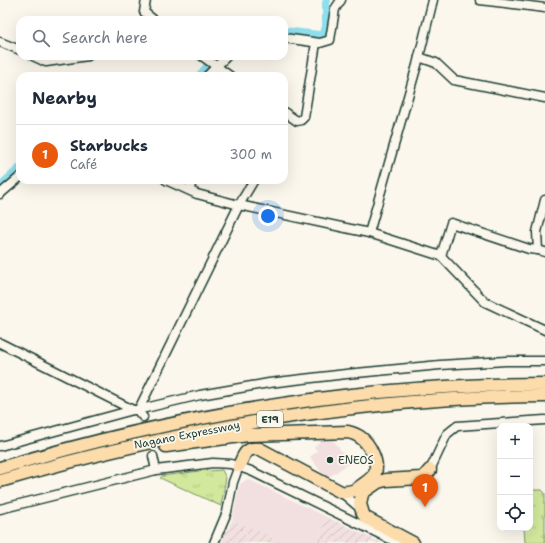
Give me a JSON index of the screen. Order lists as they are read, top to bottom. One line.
{"streets":{"highway":["E19","Nagano Expressway"]},"places":["ENEOS"],"page":{"search":"Search here","heading":"Nearby","list":[{"mark":"1","name":"Starbucks","note":"Café","value":"300 m"}],"map_buttons":["+","−"],"pins":"1"}}
